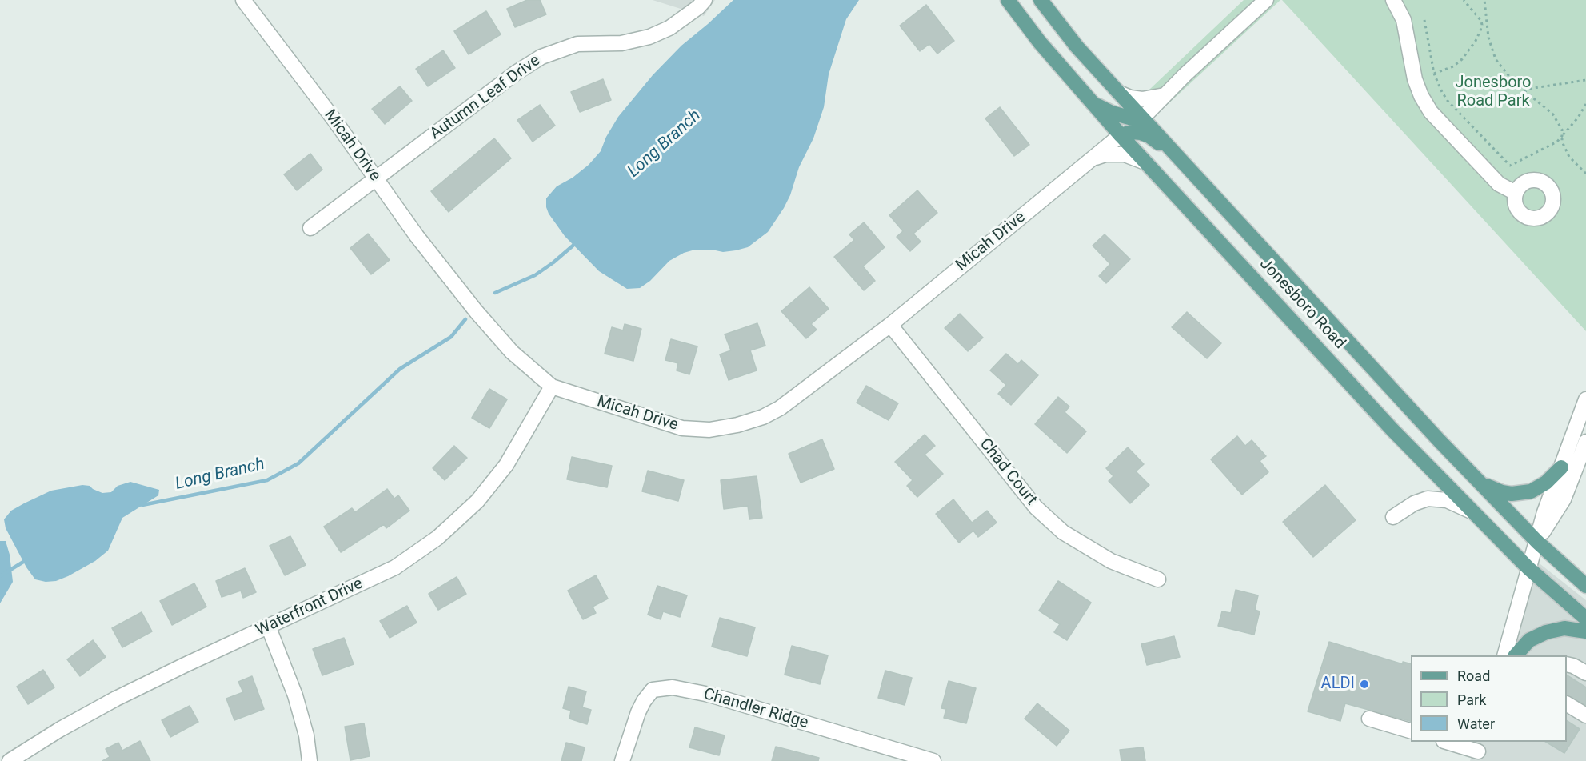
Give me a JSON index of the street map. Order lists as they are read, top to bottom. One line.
{"streets":{"main road":["Jonesboro Road"],"street":["Autumn Leaf Drive","Micah Drive","Chad Court","Waterfront Drive","Chandler Ridge"]},"crossings":[["Autumn Leaf Drive","Micah Drive"],["Micah Drive","Jonesboro Road"],["Micah Drive","Chad Court"],["Micah Drive","Waterfront Drive"]],"water":["Long Branch"],"parks":["Jonesboro Road Park"],"places":["ALDI"],"legend":["Road","Park","Water"]}
